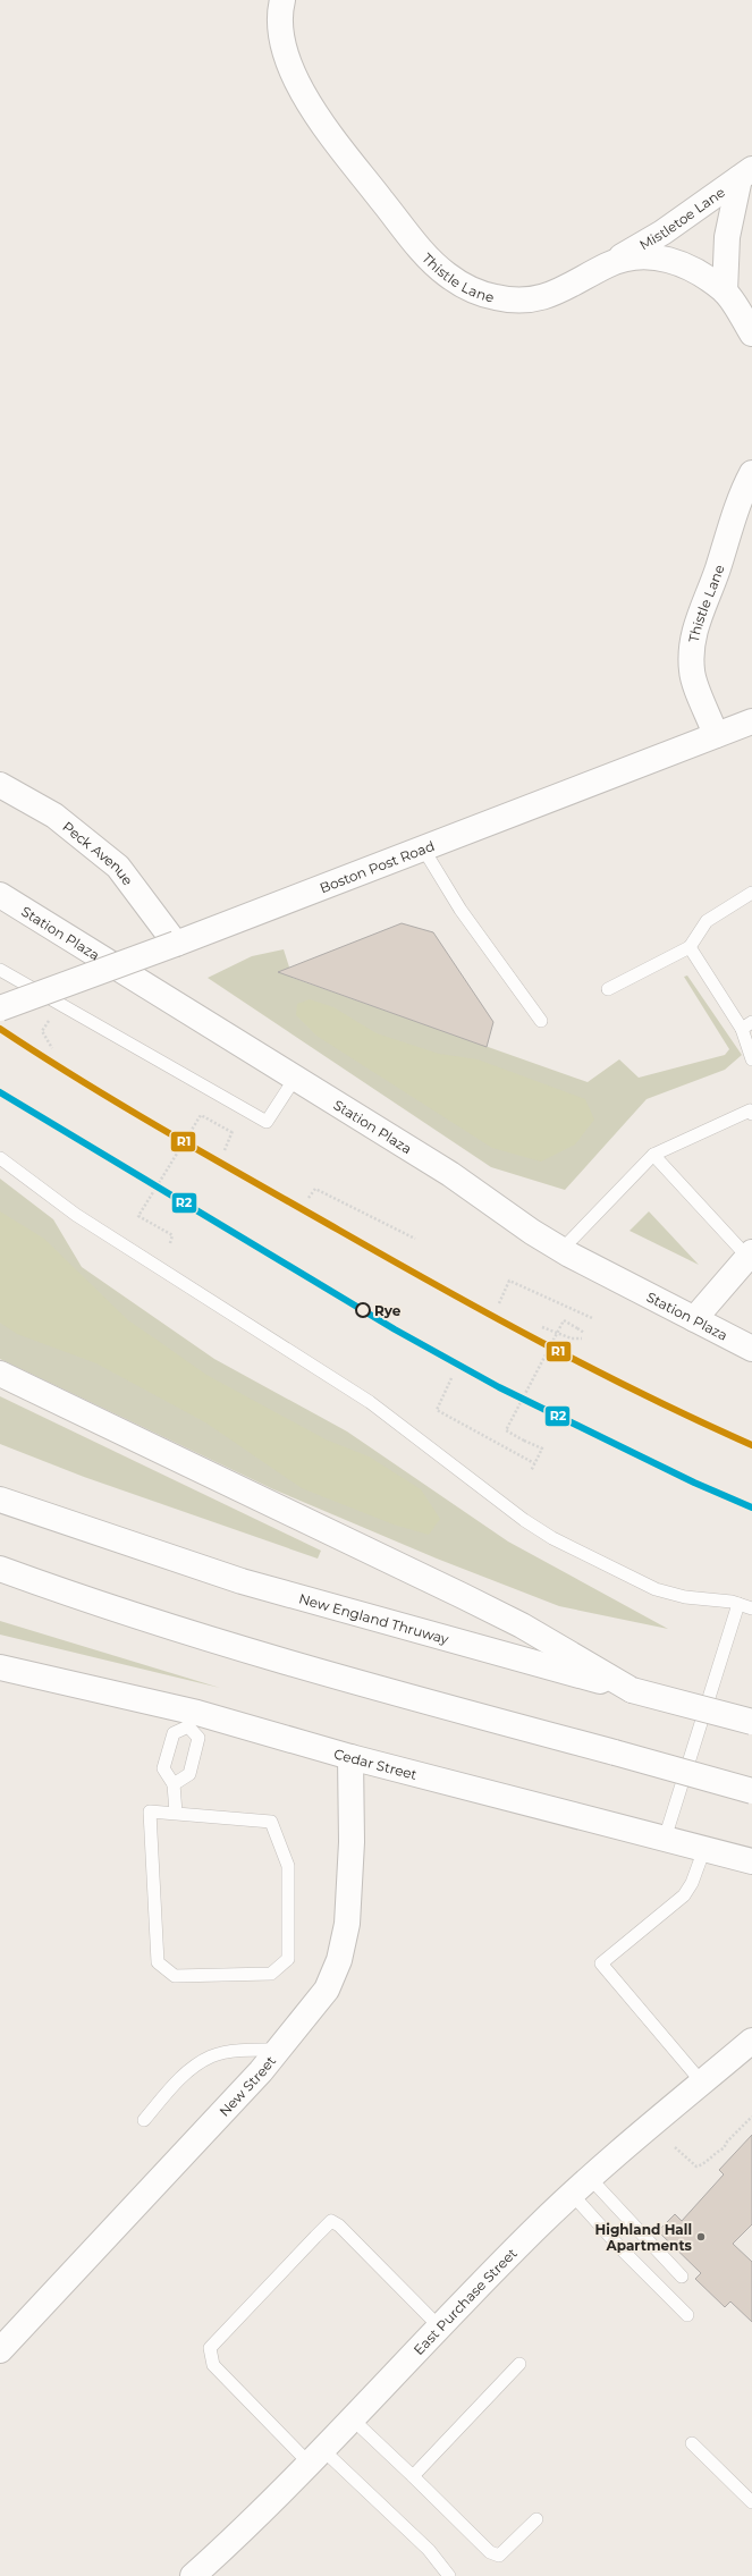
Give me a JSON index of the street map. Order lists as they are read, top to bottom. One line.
{"streets":{"main road":["Mistletoe Lane","Thistle Lane","Peck Avenue","Boston Post Road","Station Plaza","New England Thruway","Cedar Street","New Street","East Purchase Street"]},"crossings":[["Mistletoe Lane","Thistle Lane"],["Thistle Lane","Boston Post Road"],["Peck Avenue","Boston Post Road"],["Cedar Street","New Street"]],"places":["Rye","Highland Hall Apartments"],"lines":["transit line R1","transit line R2"]}
